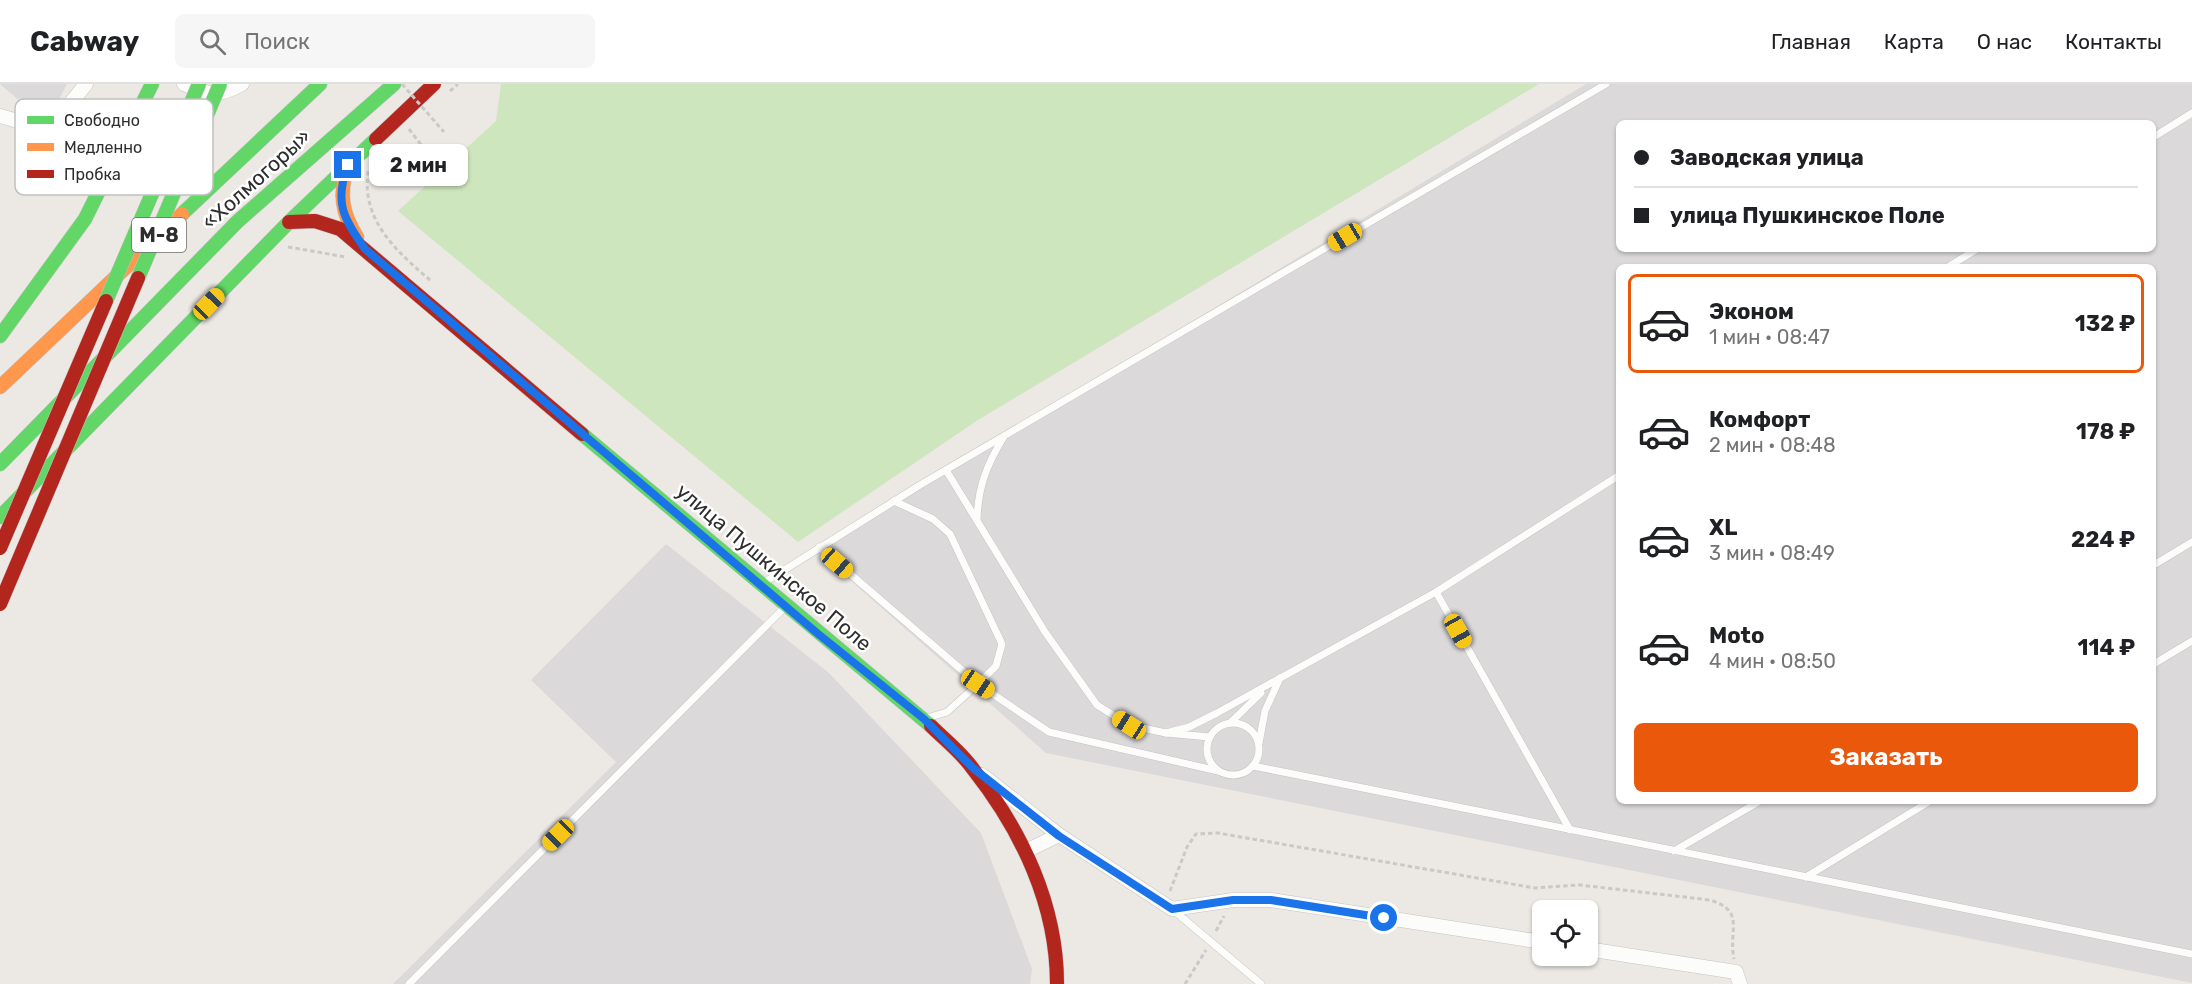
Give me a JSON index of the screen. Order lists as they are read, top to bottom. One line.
{"streets":{"main road":["«Холмогоры»","М-8","улица Пушкинское Поле"]},"legend":["Свободно","Медленно","Пробка"],"page":{"header":"Cabway","search":"Поиск","nav":["Главная","Карта","О нас","Контакты"],"banner":["Заводская улица","улица Пушкинское Поле"],"bubble":"2 мин","list":[{"name":"Эконом","note":"1 мин · 08:47","value":"132 ₽"},{"name":"Комфорт","note":"2 мин · 08:48","value":"178 ₽"},{"name":"XL","note":"3 мин · 08:49","value":"224 ₽"},{"name":"Moto","note":"4 мин · 08:50","value":"114 ₽"}],"buttons":"Заказать"}}
